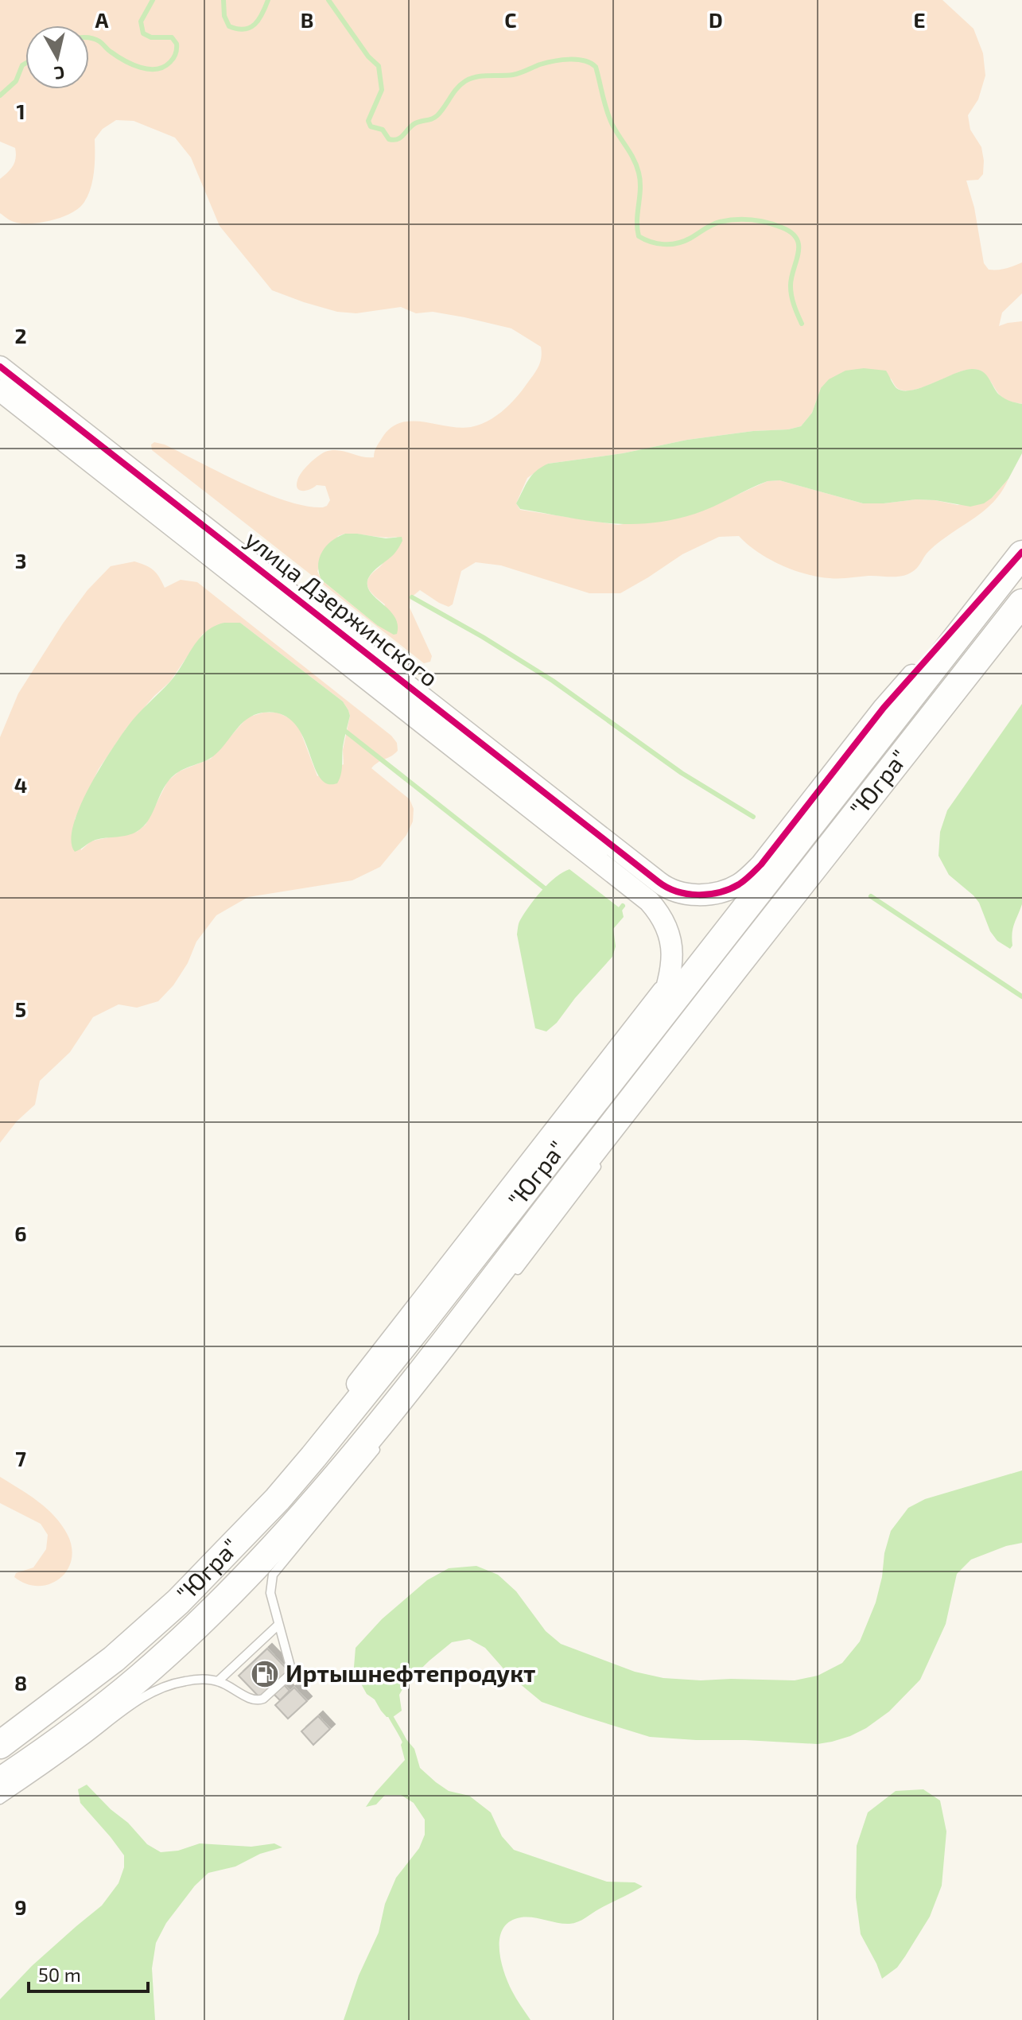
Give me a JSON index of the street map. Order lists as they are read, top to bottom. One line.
{"streets":{"highway":["\"Югра\""],"street":["улица Дзержинского"]},"places":{"fuel station":["Иртышнефтепродукт"]},"scale_bar":"50 m","north":"bottom","grid":{"columns":["A","B","C","D","E"],"rows":["1","2","3","4","5","6","7","8","9"]}}
